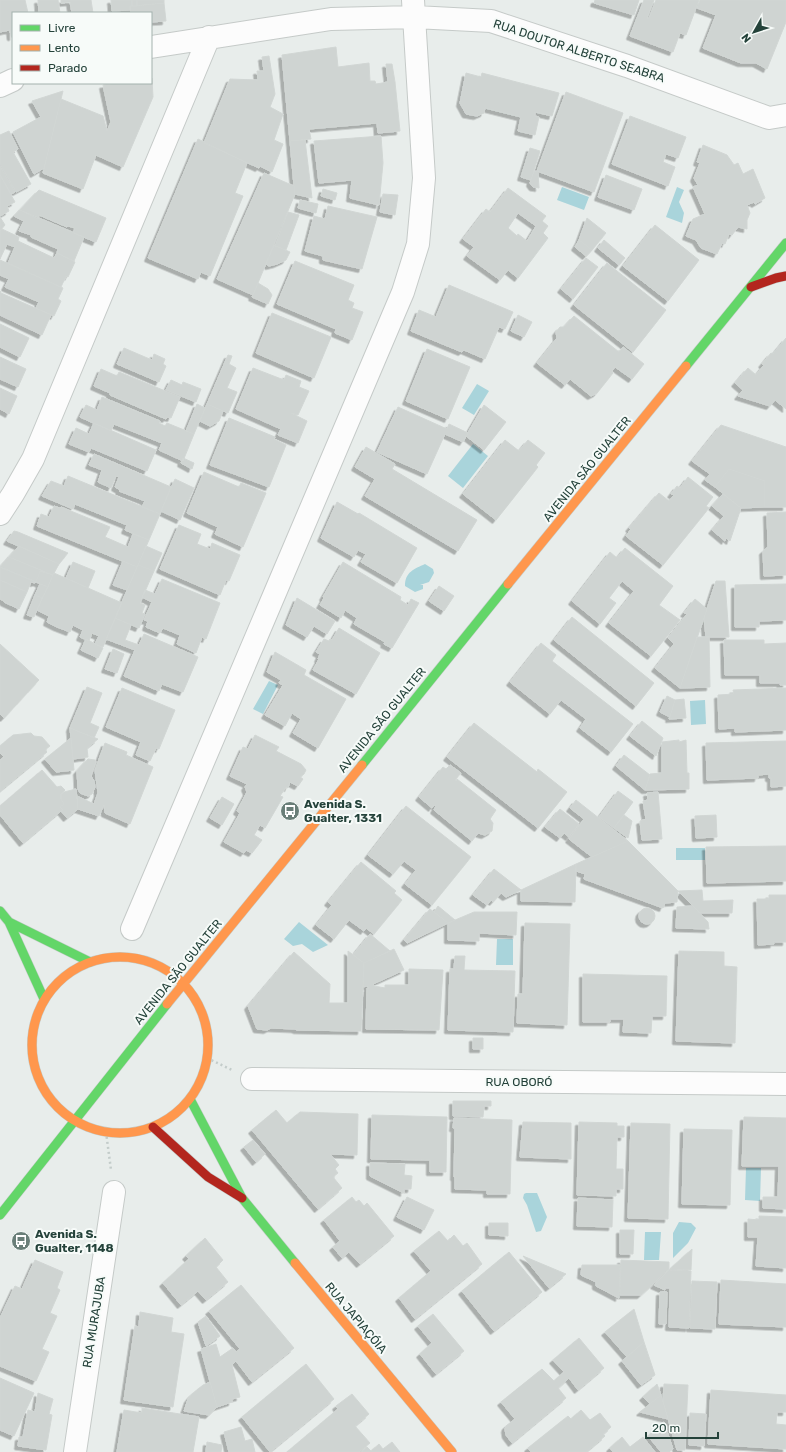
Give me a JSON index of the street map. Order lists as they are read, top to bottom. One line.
{"streets":{"street":["RUA DOUTOR ALBERTO SEABRA","AVENIDA SÃO GUALTER","RUA OBORÓ","RUA JAPIAÇÓIA","RUA MURAJUBA"]},"places":{"bus stop":["Avenida S. Gualter, 1331","Avenida S. Gualter, 1148"]},"legend":["Livre","Lento","Parado"],"scale_bar":"20 m","north":"bottom left"}
